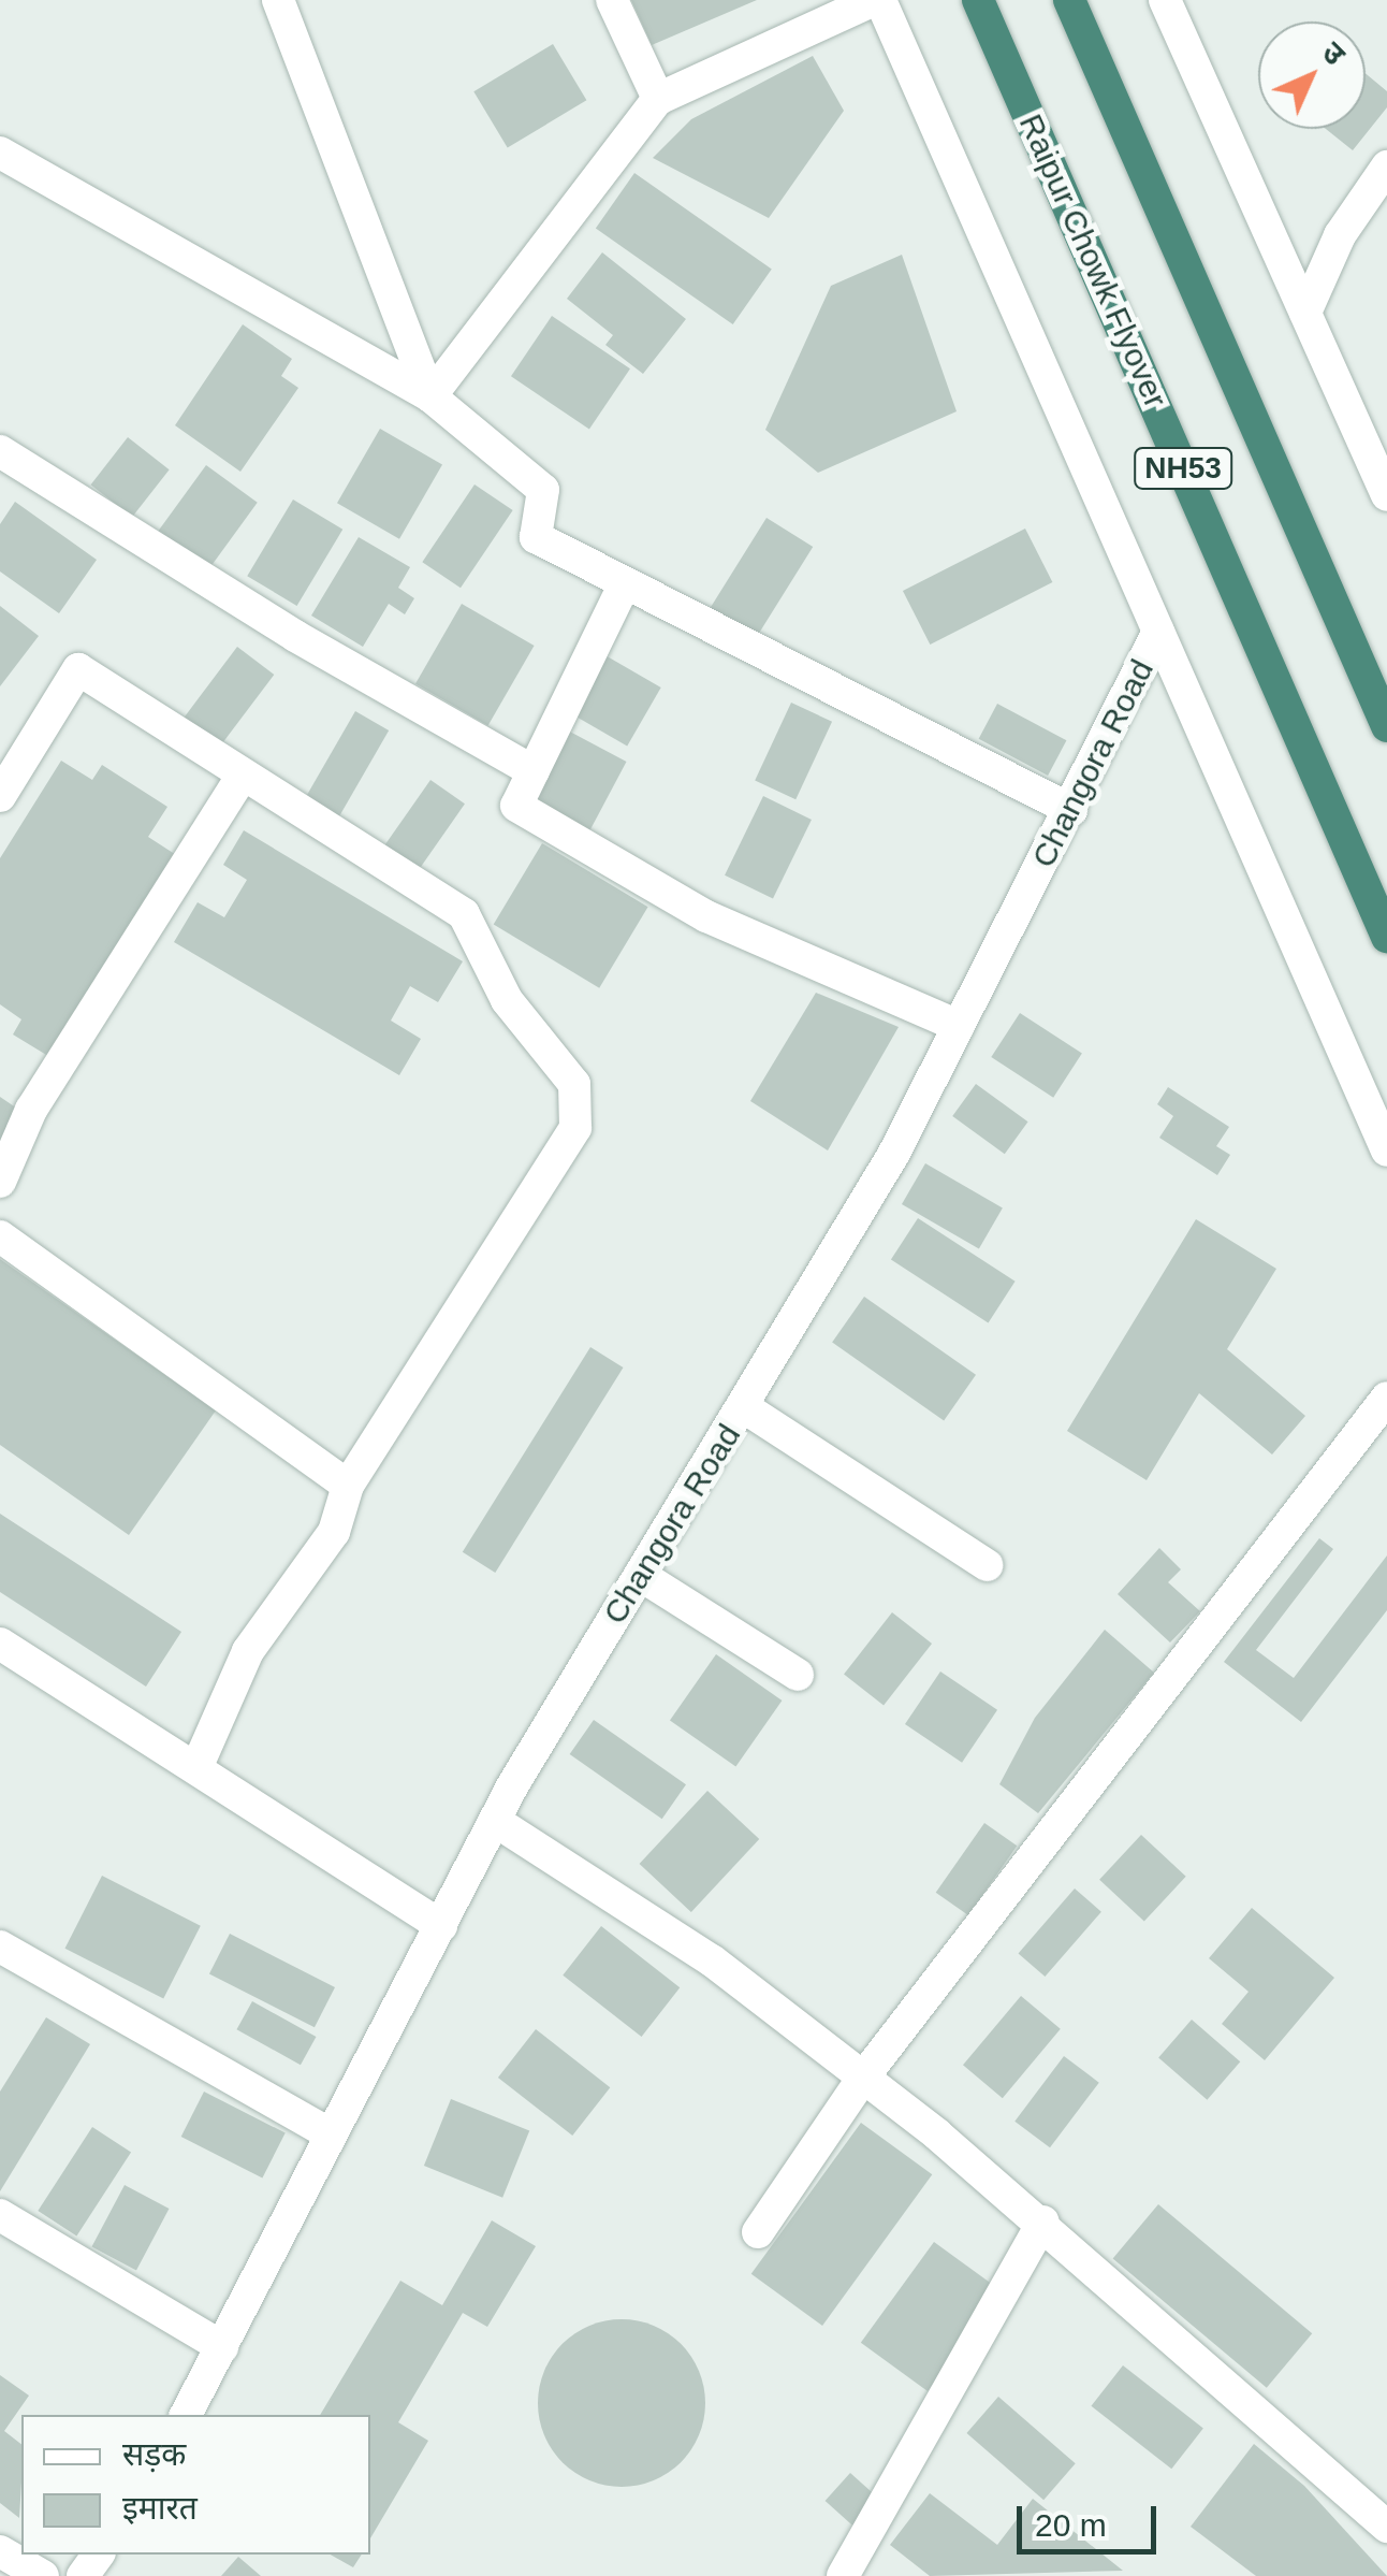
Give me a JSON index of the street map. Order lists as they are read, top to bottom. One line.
{"streets":{"highway":["Raipur Chowk Flyover","NH53"],"street":["Changora Road"]},"legend":["सड़क","इमारत"],"scale_bar":"20 m","north":"top right"}
